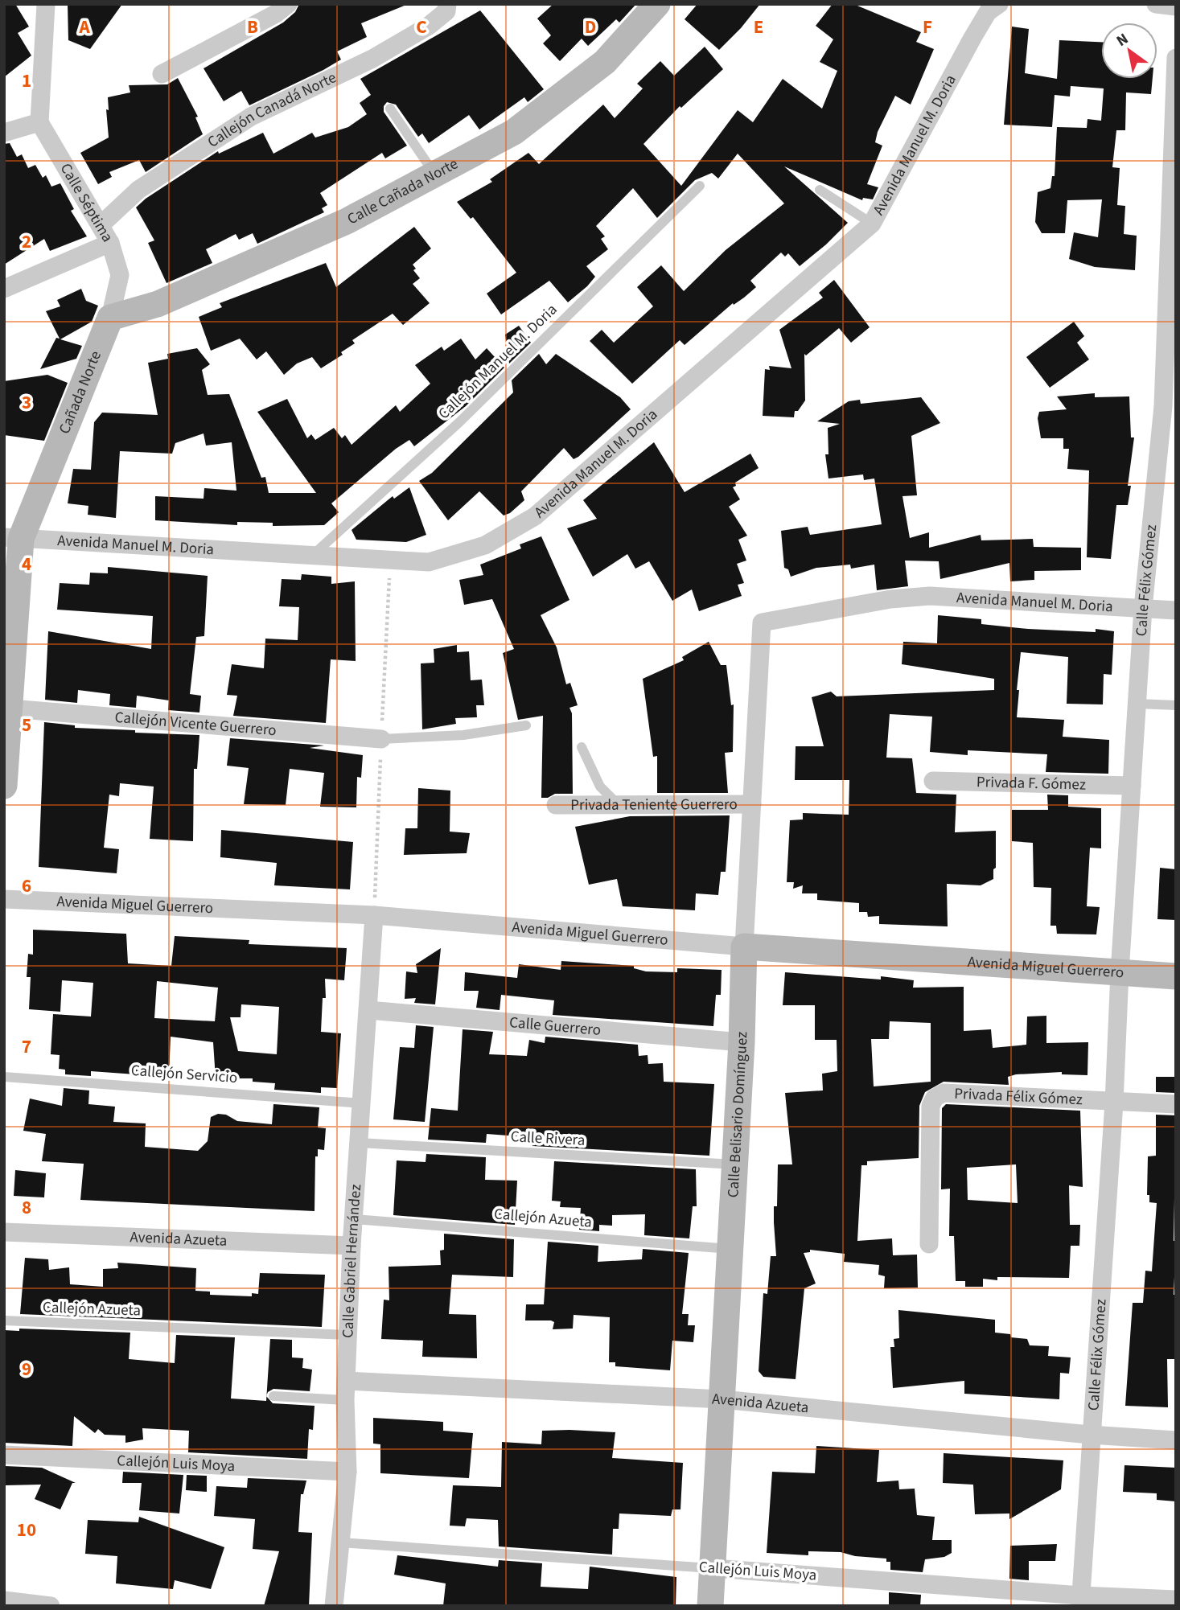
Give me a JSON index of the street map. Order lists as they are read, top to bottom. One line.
{"streets":{"street":["Callejón Canadá Norte","Avenida Manuel M. Doria","Calle Cañada Norte","Calle Séptima","Cañada Norte","Calle Félix Gómez","Callejón Vicente Guerrero","Privada F. Gómez","Privada Teniente Guerrero","Avenida Miguel Guerrero","Calle Guerrero","Privada Félix Gómez","Calle Belisario Domínguez","Avenida Azueta","Calle Gabriel Hernández","Callejón Luis Moya"],"lane":["Callejón Manuel M. Doria","Callejón Servicio","Calle Rivera","Callejón Azueta"]},"crossings":[["Callejón Canadá Norte","Calle Séptima"],["Avenida Manuel M. Doria","Callejón Manuel M. Doria"],["Avenida Manuel M. Doria","Cañada Norte"],["Avenida Manuel M. Doria","Calle Félix Gómez"],["Avenida Manuel M. Doria","Calle Belisario Domínguez"],["Calle Cañada Norte","Cañada Norte"],["Calle Séptima","Cañada Norte"],["Cañada Norte","Callejón Vicente Guerrero"],["Calle Félix Gómez","Privada F. Gómez"],["Calle Félix Gómez","Avenida Miguel Guerrero"],["Calle Félix Gómez","Privada Félix Gómez"],["Calle Félix Gómez","Avenida Azueta"],["Calle Félix Gómez","Callejón Luis Moya"],["Privada Teniente Guerrero","Calle Belisario Domínguez"],["Avenida Miguel Guerrero","Calle Belisario Domínguez"],["Avenida Miguel Guerrero","Calle Gabriel Hernández"],["Calle Guerrero","Calle Belisario Domínguez"],["Calle Guerrero","Calle Gabriel Hernández"],["Callejón Servicio","Calle Gabriel Hernández"],["Calle Belisario Domínguez","Calle Rivera"],["Calle Belisario Domínguez","Callejón Azueta"],["Calle Belisario Domínguez","Avenida Azueta"],["Calle Belisario Domínguez","Callejón Luis Moya"],["Calle Rivera","Calle Gabriel Hernández"],["Callejón Azueta","Calle Gabriel Hernández"],["Avenida Azueta","Calle Gabriel Hernández"],["Calle Gabriel Hernández","Callejón Luis Moya"]],"north":"top left","grid":{"columns":["A","B","C","D","E","F"],"rows":["1","2","3","4","5","6","7","8","9","10"]}}
